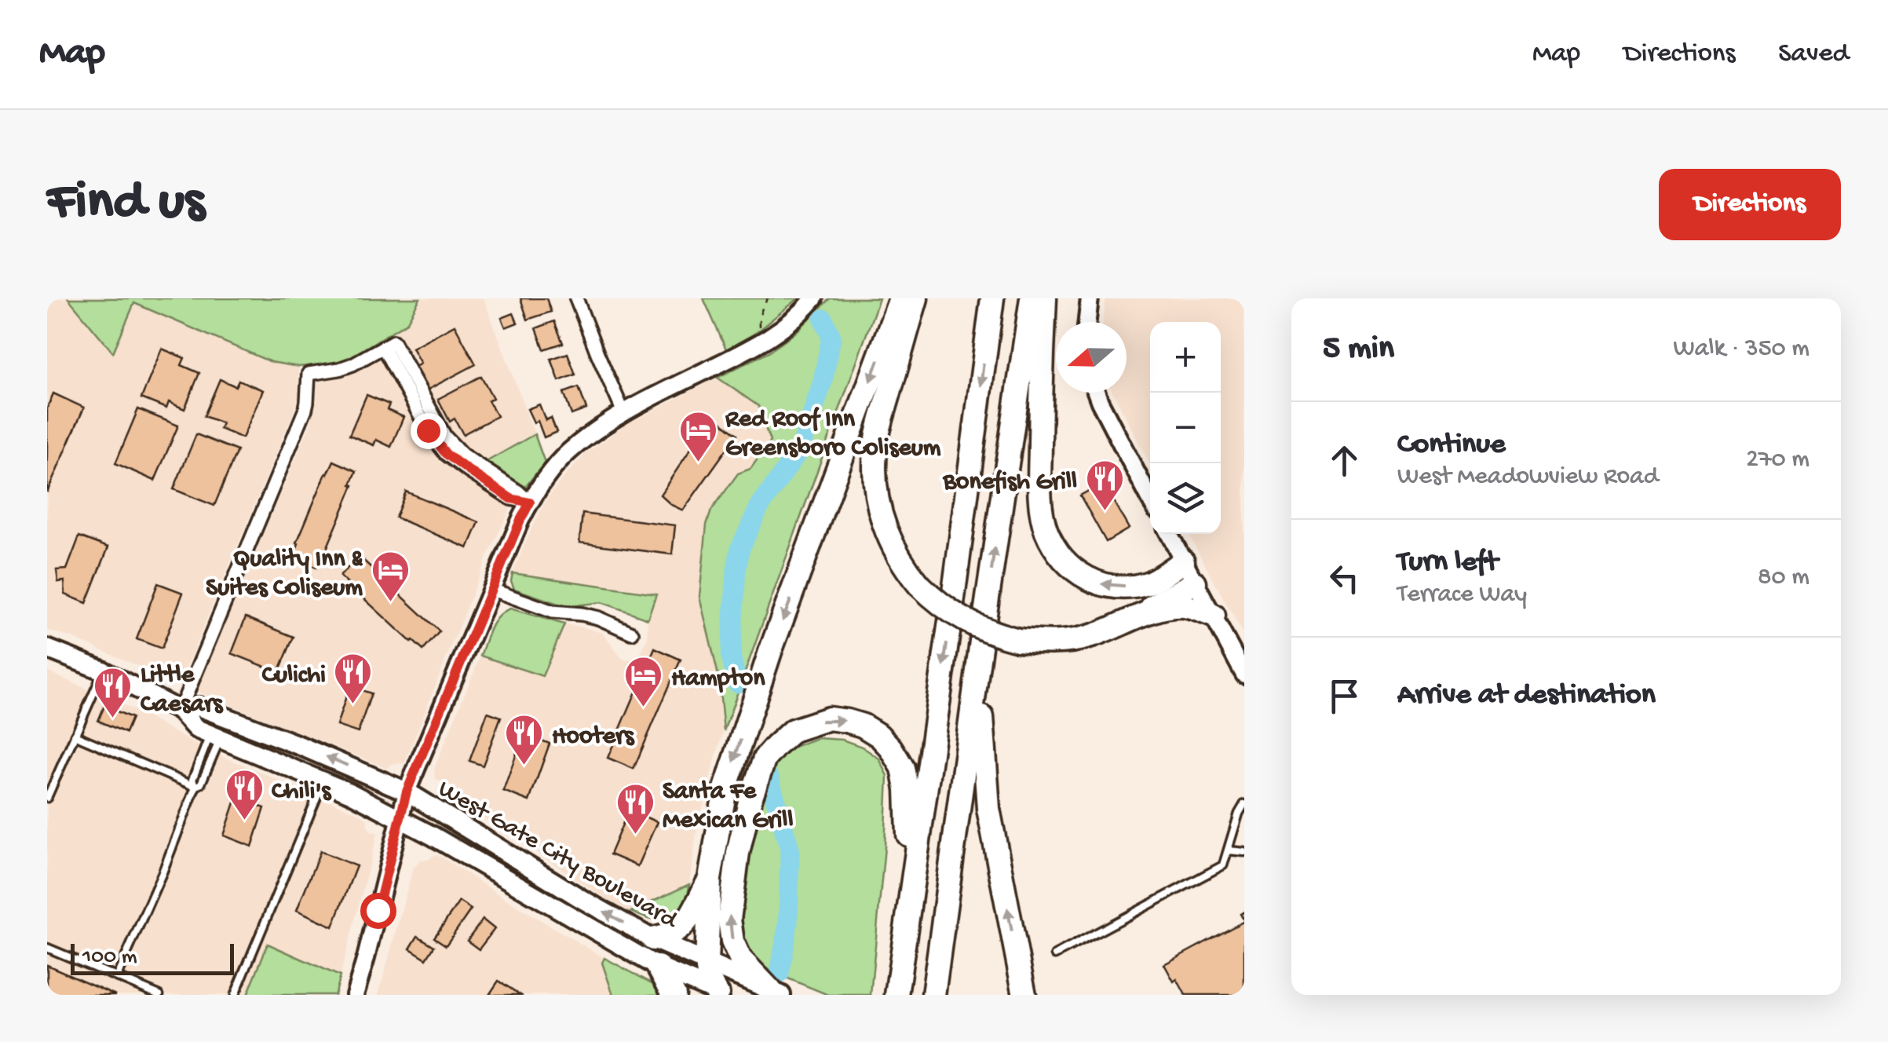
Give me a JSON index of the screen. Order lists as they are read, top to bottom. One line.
{"streets":{"main road":["West Gate City Boulevard"]},"places":{"hotel":["Red Roof Inn Greensboro Coliseum","Quality Inn & Suites Coliseum","Hampton"],"restaurant":["Bonefish Grill","Culichi","Little Caesars","Hooters","Chili's","Santa Fe Mexican Grill"]},"scale_bar":"100 m","north":"left","page":{"header":"Map","nav":["Map","Directions","Saved"],"buttons":"Directions","title":"Find us","heading":["5 min","Walk · 350 m"],"map_buttons":["+","−"],"list":[["Continue","West Meadowview Road","270 m"],["Turn left","Terrace Way","80 m"],"Arrive at destination"],"scale":"100 m"}}
